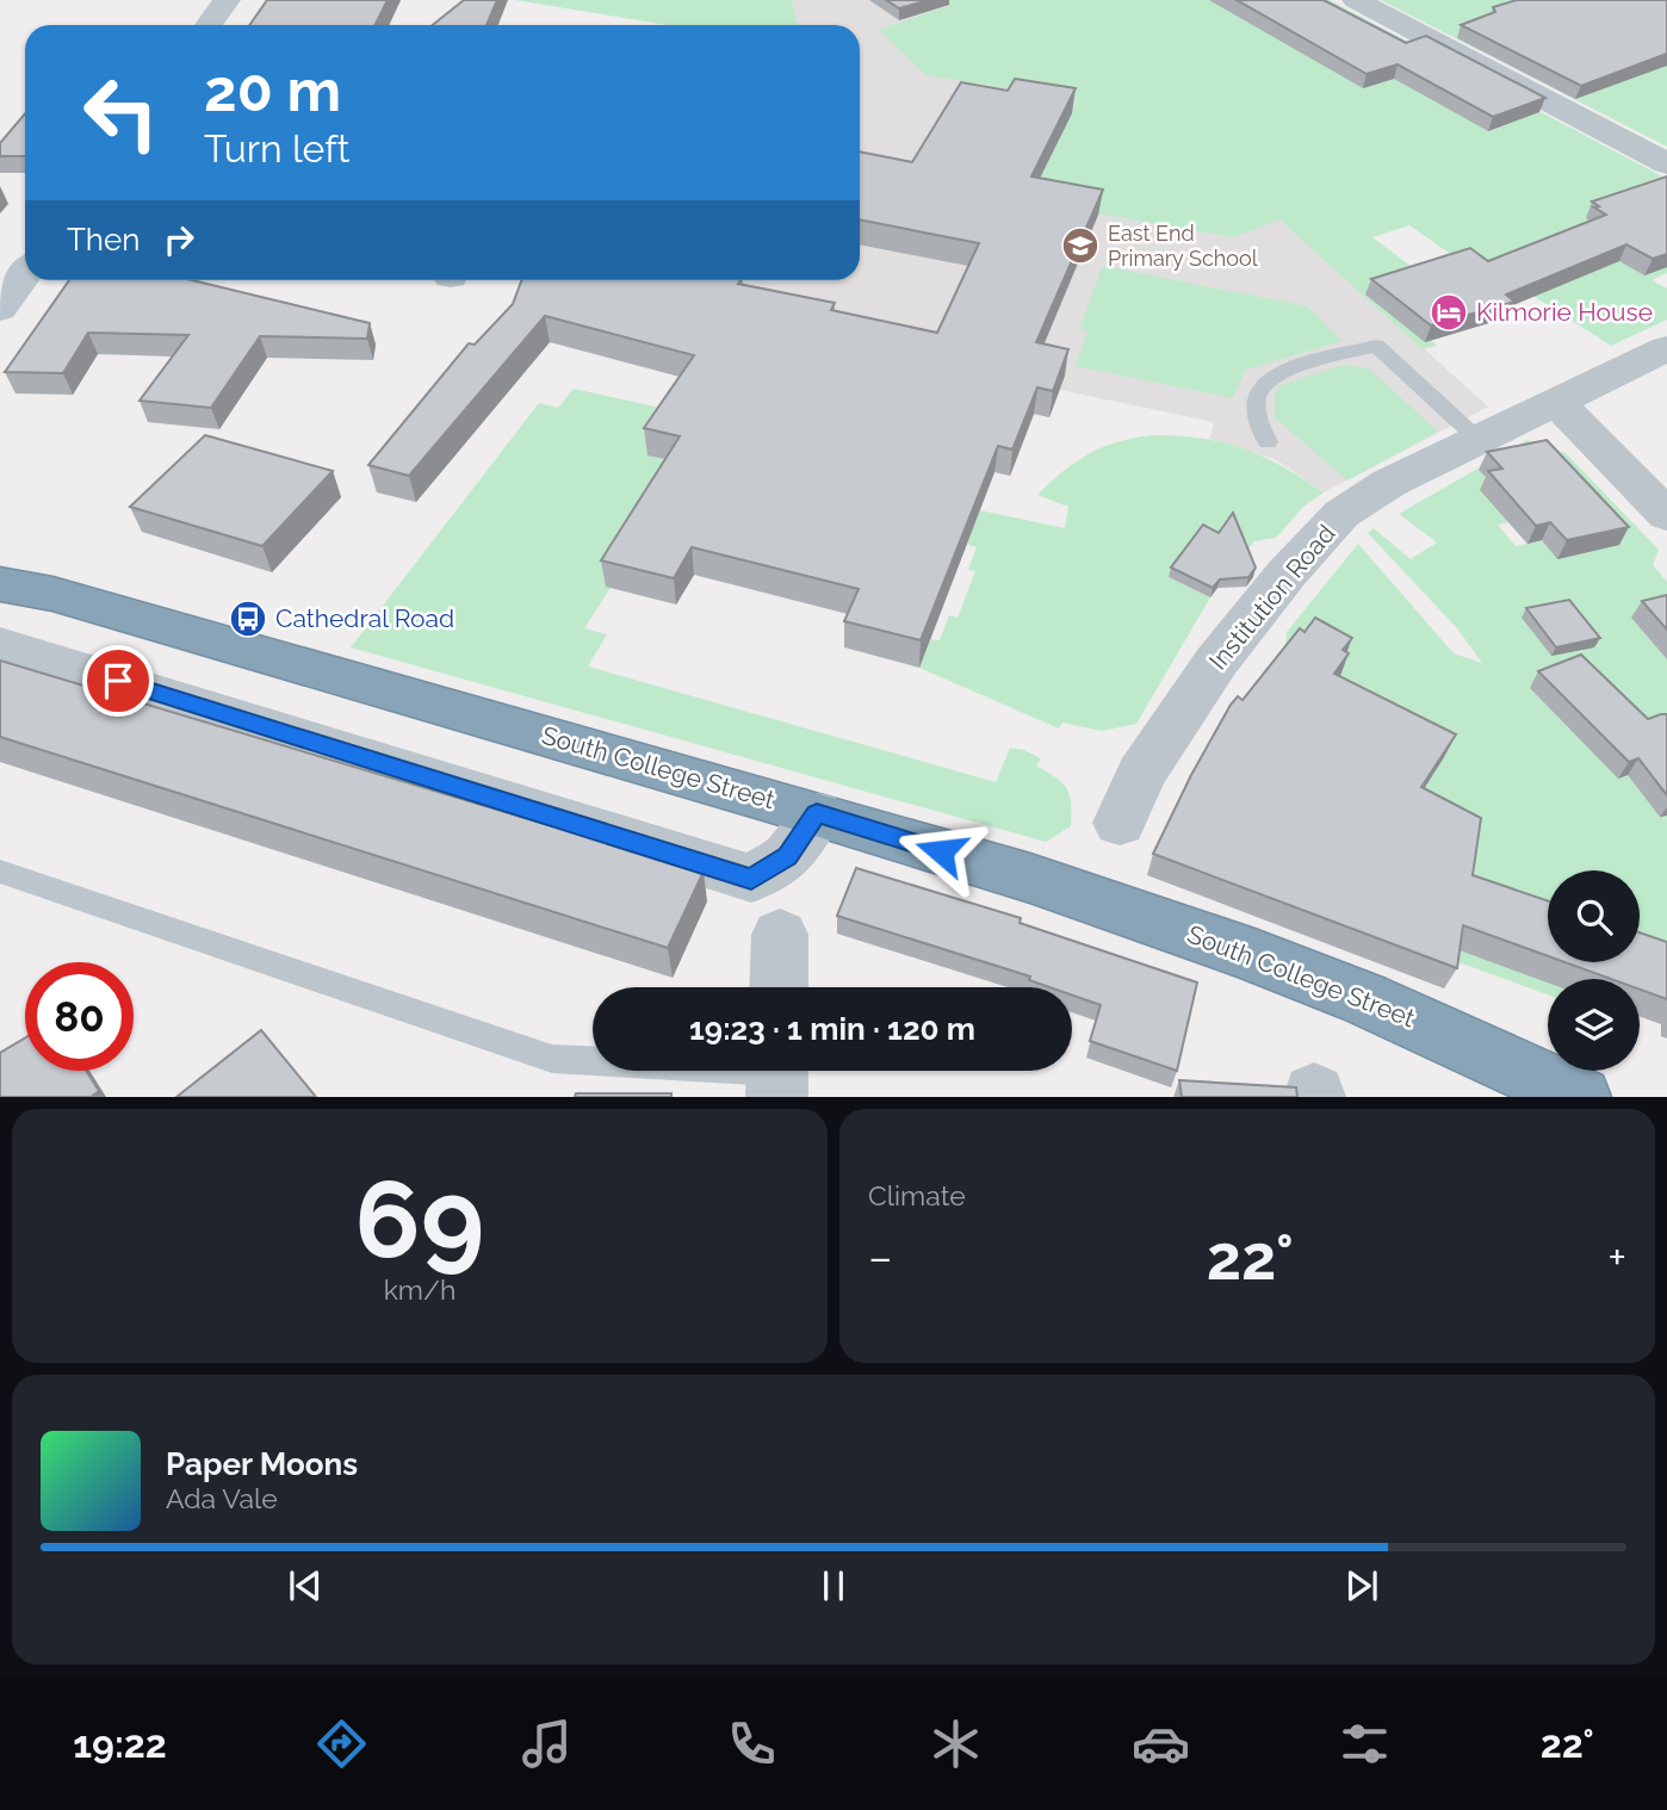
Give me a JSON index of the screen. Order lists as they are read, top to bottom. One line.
{"streets":{"highway":["South College Street"],"street":["Institution Road"]},"places":{"school or university":["East End Primary School"],"hotel":["Kilmorie House"],"bus stop":["Cathedral Road"]},"page":{"turn":["20 m","Turn left"],"then":"Then","limit":"80","trip":"19:23 · 1 min · 120 m","tile":[["69","km/h"],"Climate"],"heat":["−","22°","+"],"song":["Paper Moons","Ada Vale"],"tabs":["19:22","22°"]}}
